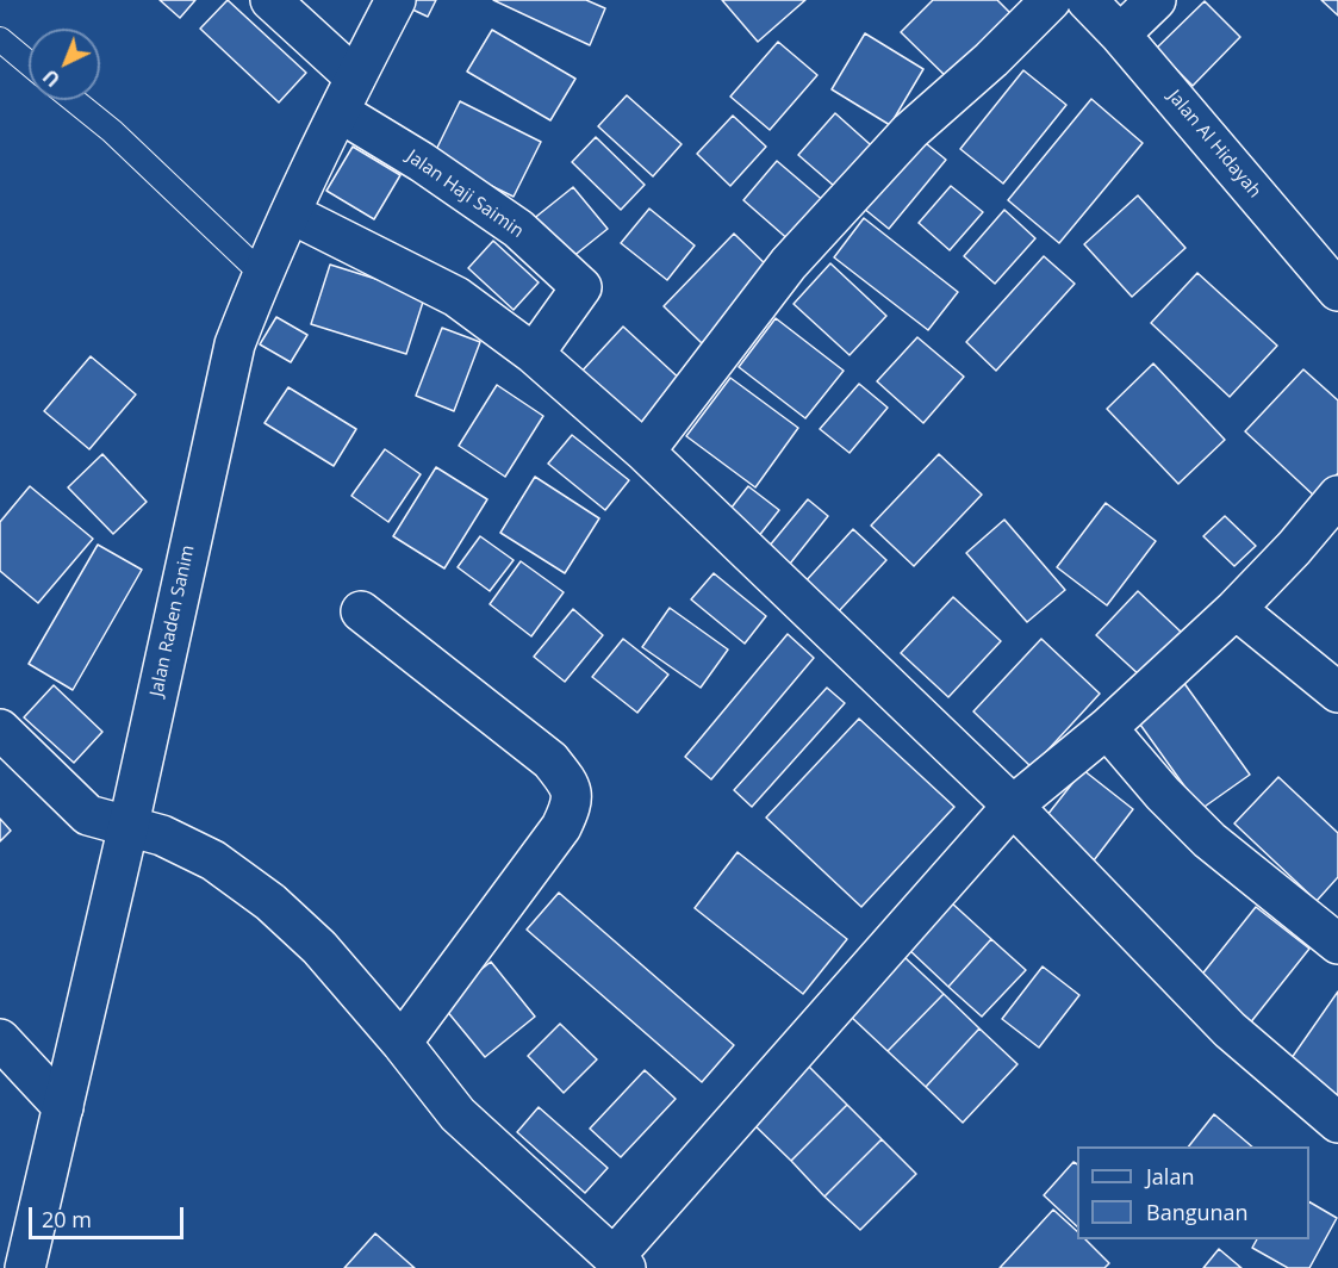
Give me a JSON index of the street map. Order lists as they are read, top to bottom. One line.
{"streets":{"street":["Jalan Al Hidayah","Jalan Haji Saimin","Jalan Raden Sanim"]},"crossings":[["Jalan Haji Saimin","Jalan Raden Sanim"]],"legend":["Jalan","Bangunan"],"scale_bar":"20 m","north":"bottom left"}
